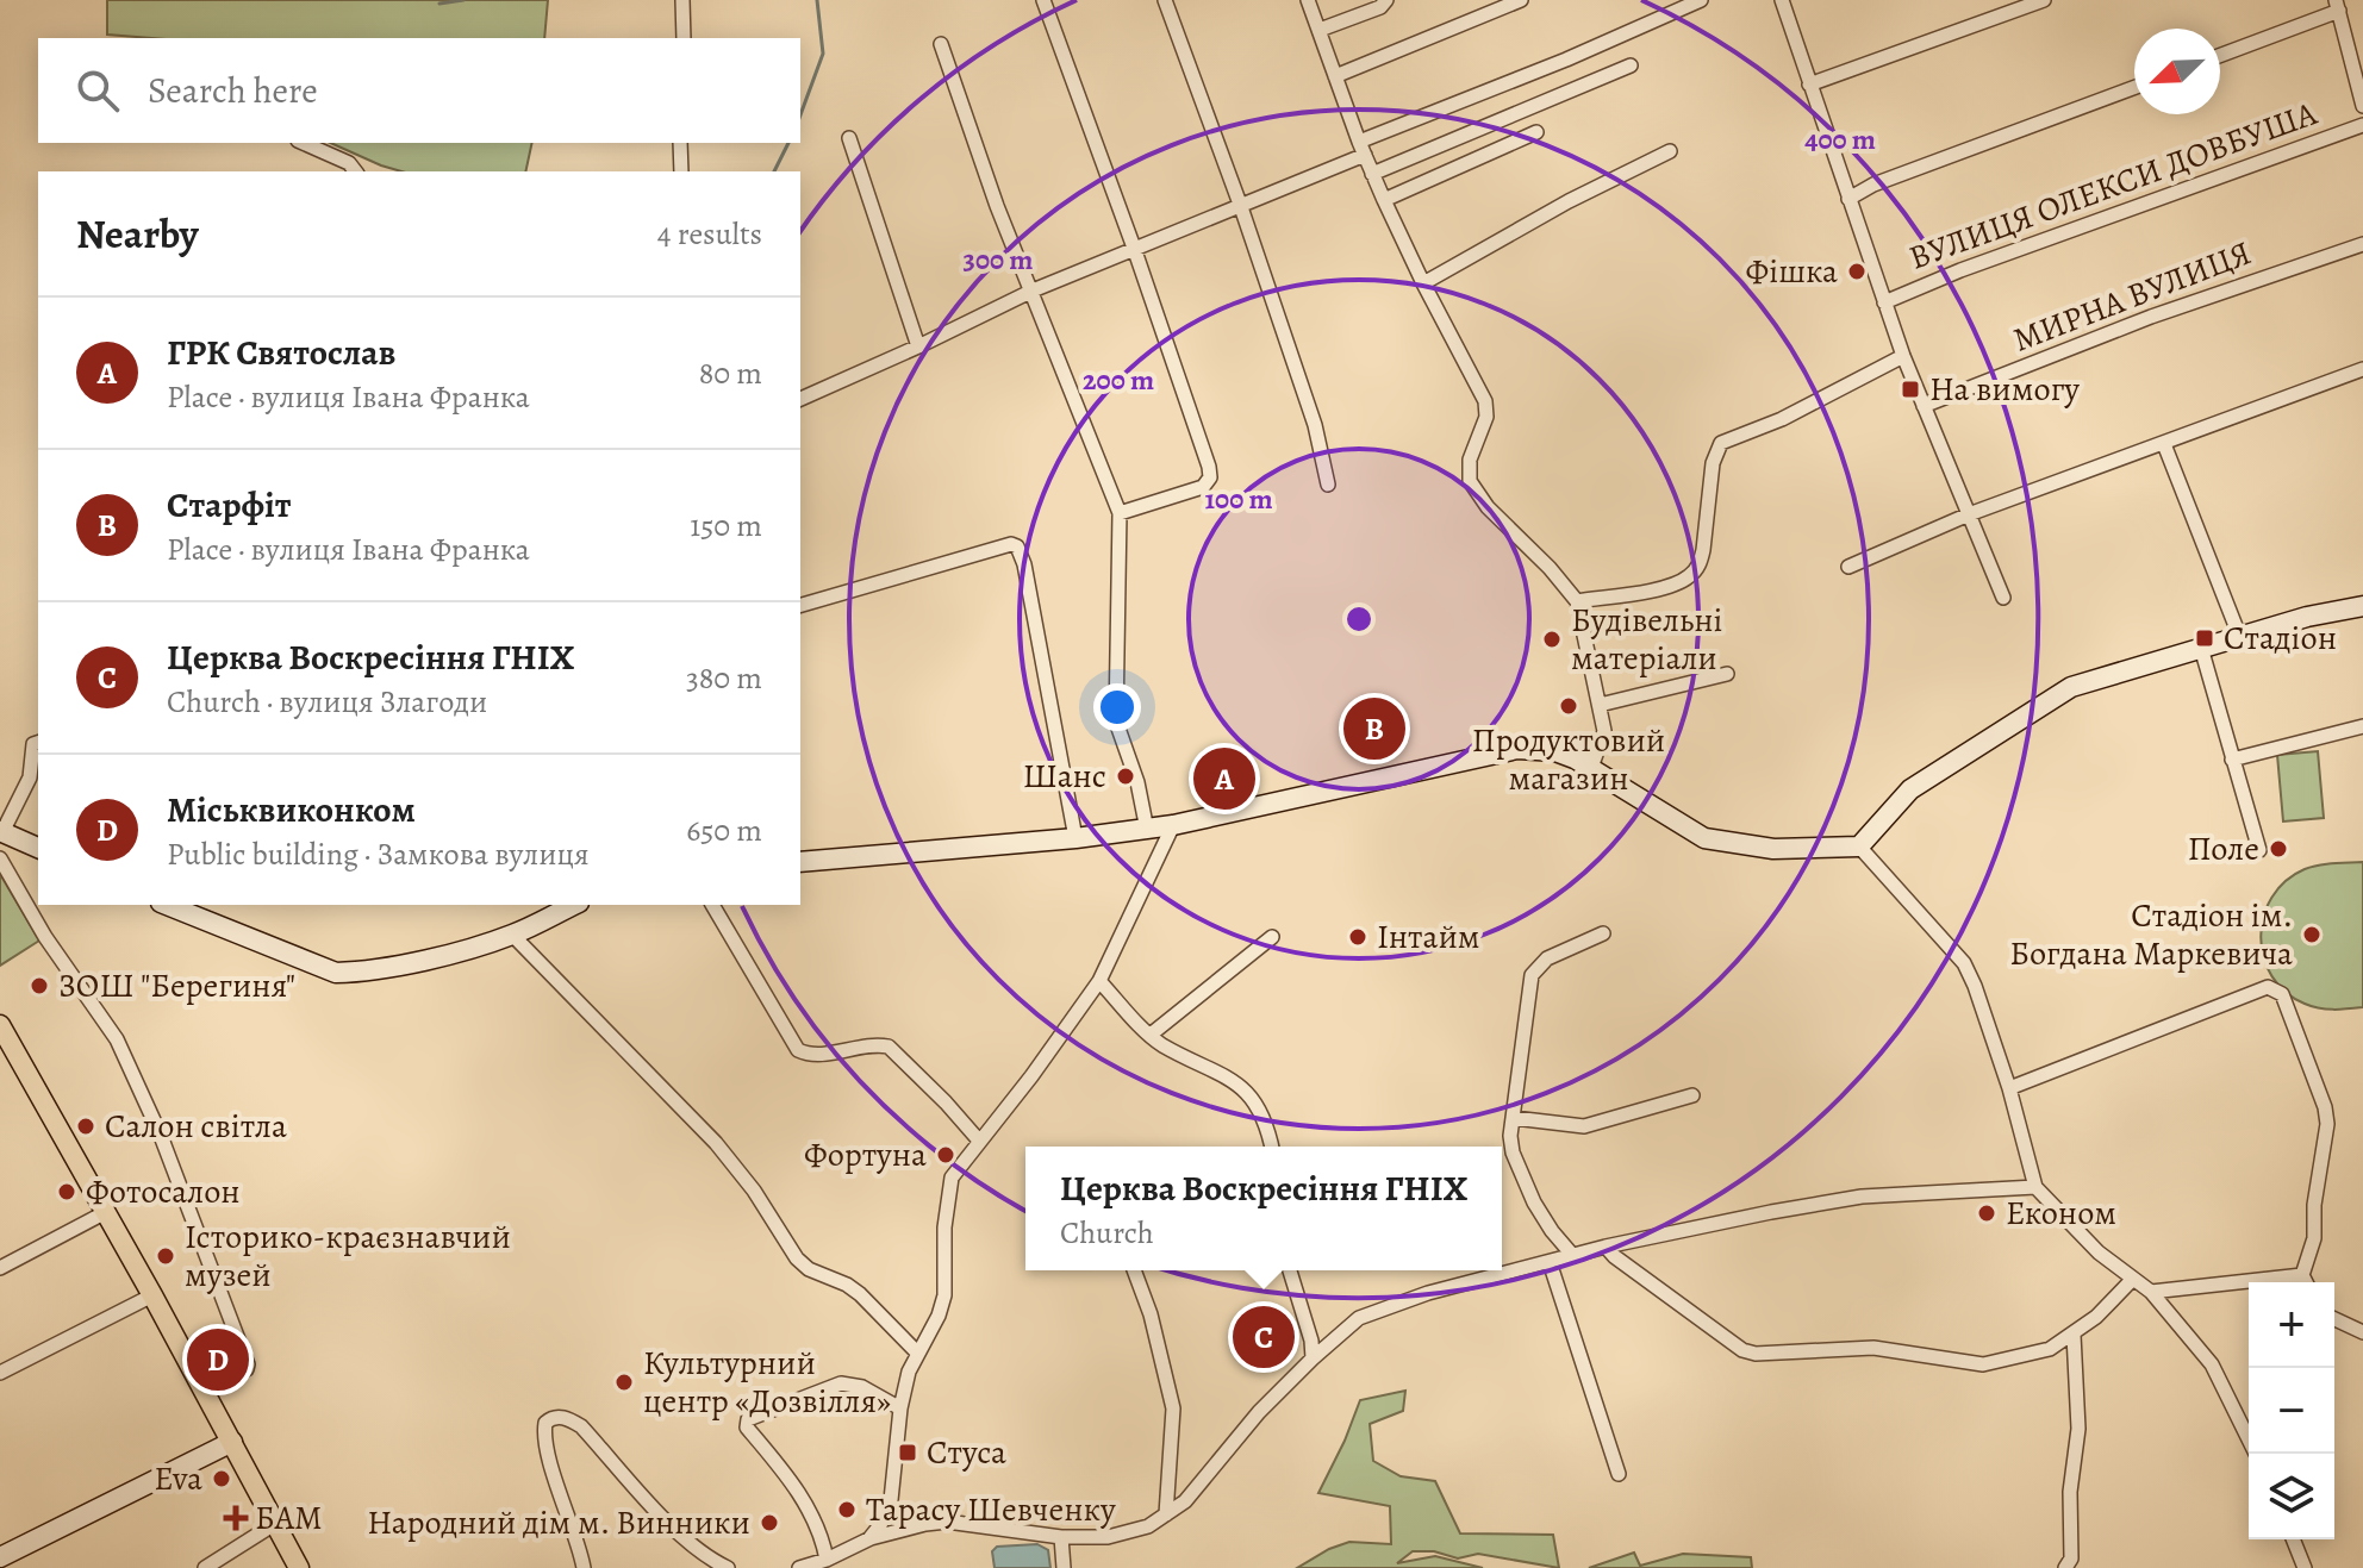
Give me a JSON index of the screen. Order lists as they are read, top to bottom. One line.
{"streets":{"street":["ВУЛИЦЯ ОЛЕКСИ ДОВБУША","МИРНА ВУЛИЦЯ"]},"places":{"other":["Фішка","Будівельні матеріали","Продуктовий магазин","Шанс","Поле","Стадіон ім. Богдана Маркевича","Інтайм","ЗОШ \"Берегиня\"","Салон світла","Фортуна","Фотосалон","Економ","Історико-краєзнавчий музей","Культурний центр «Дозвілля»","Eva","Тарасу Шевченку","Народний дім м. Винники"],"transit":["На вимогу","Стадіон","Стуса"],"health":["БАМ"]},"north":"bottom left","page":{"search":"Search here","heading":["Nearby","4 results"],"list":[{"mark":"A","name":"ГРК Святослав","note":"Place · вулиця Івана Франка","value":"80 m"},{"mark":"B","name":"Старфіт","note":"Place · вулиця Івана Франка","value":"150 m"},{"mark":"C","name":"Церква Воскресіння ГНІХ","note":"Church · вулиця Злагоди","value":"380 m"},{"mark":"D","name":"Міськвиконком","note":"Public building · Замкова вулиця","value":"650 m"}],"pins":["B","A","C","D"],"popup":["Церква Воскресіння ГНІХ","Church"],"map_buttons":["+","−"]},"rings":["400 m","300 m","200 m","100 m"]}
